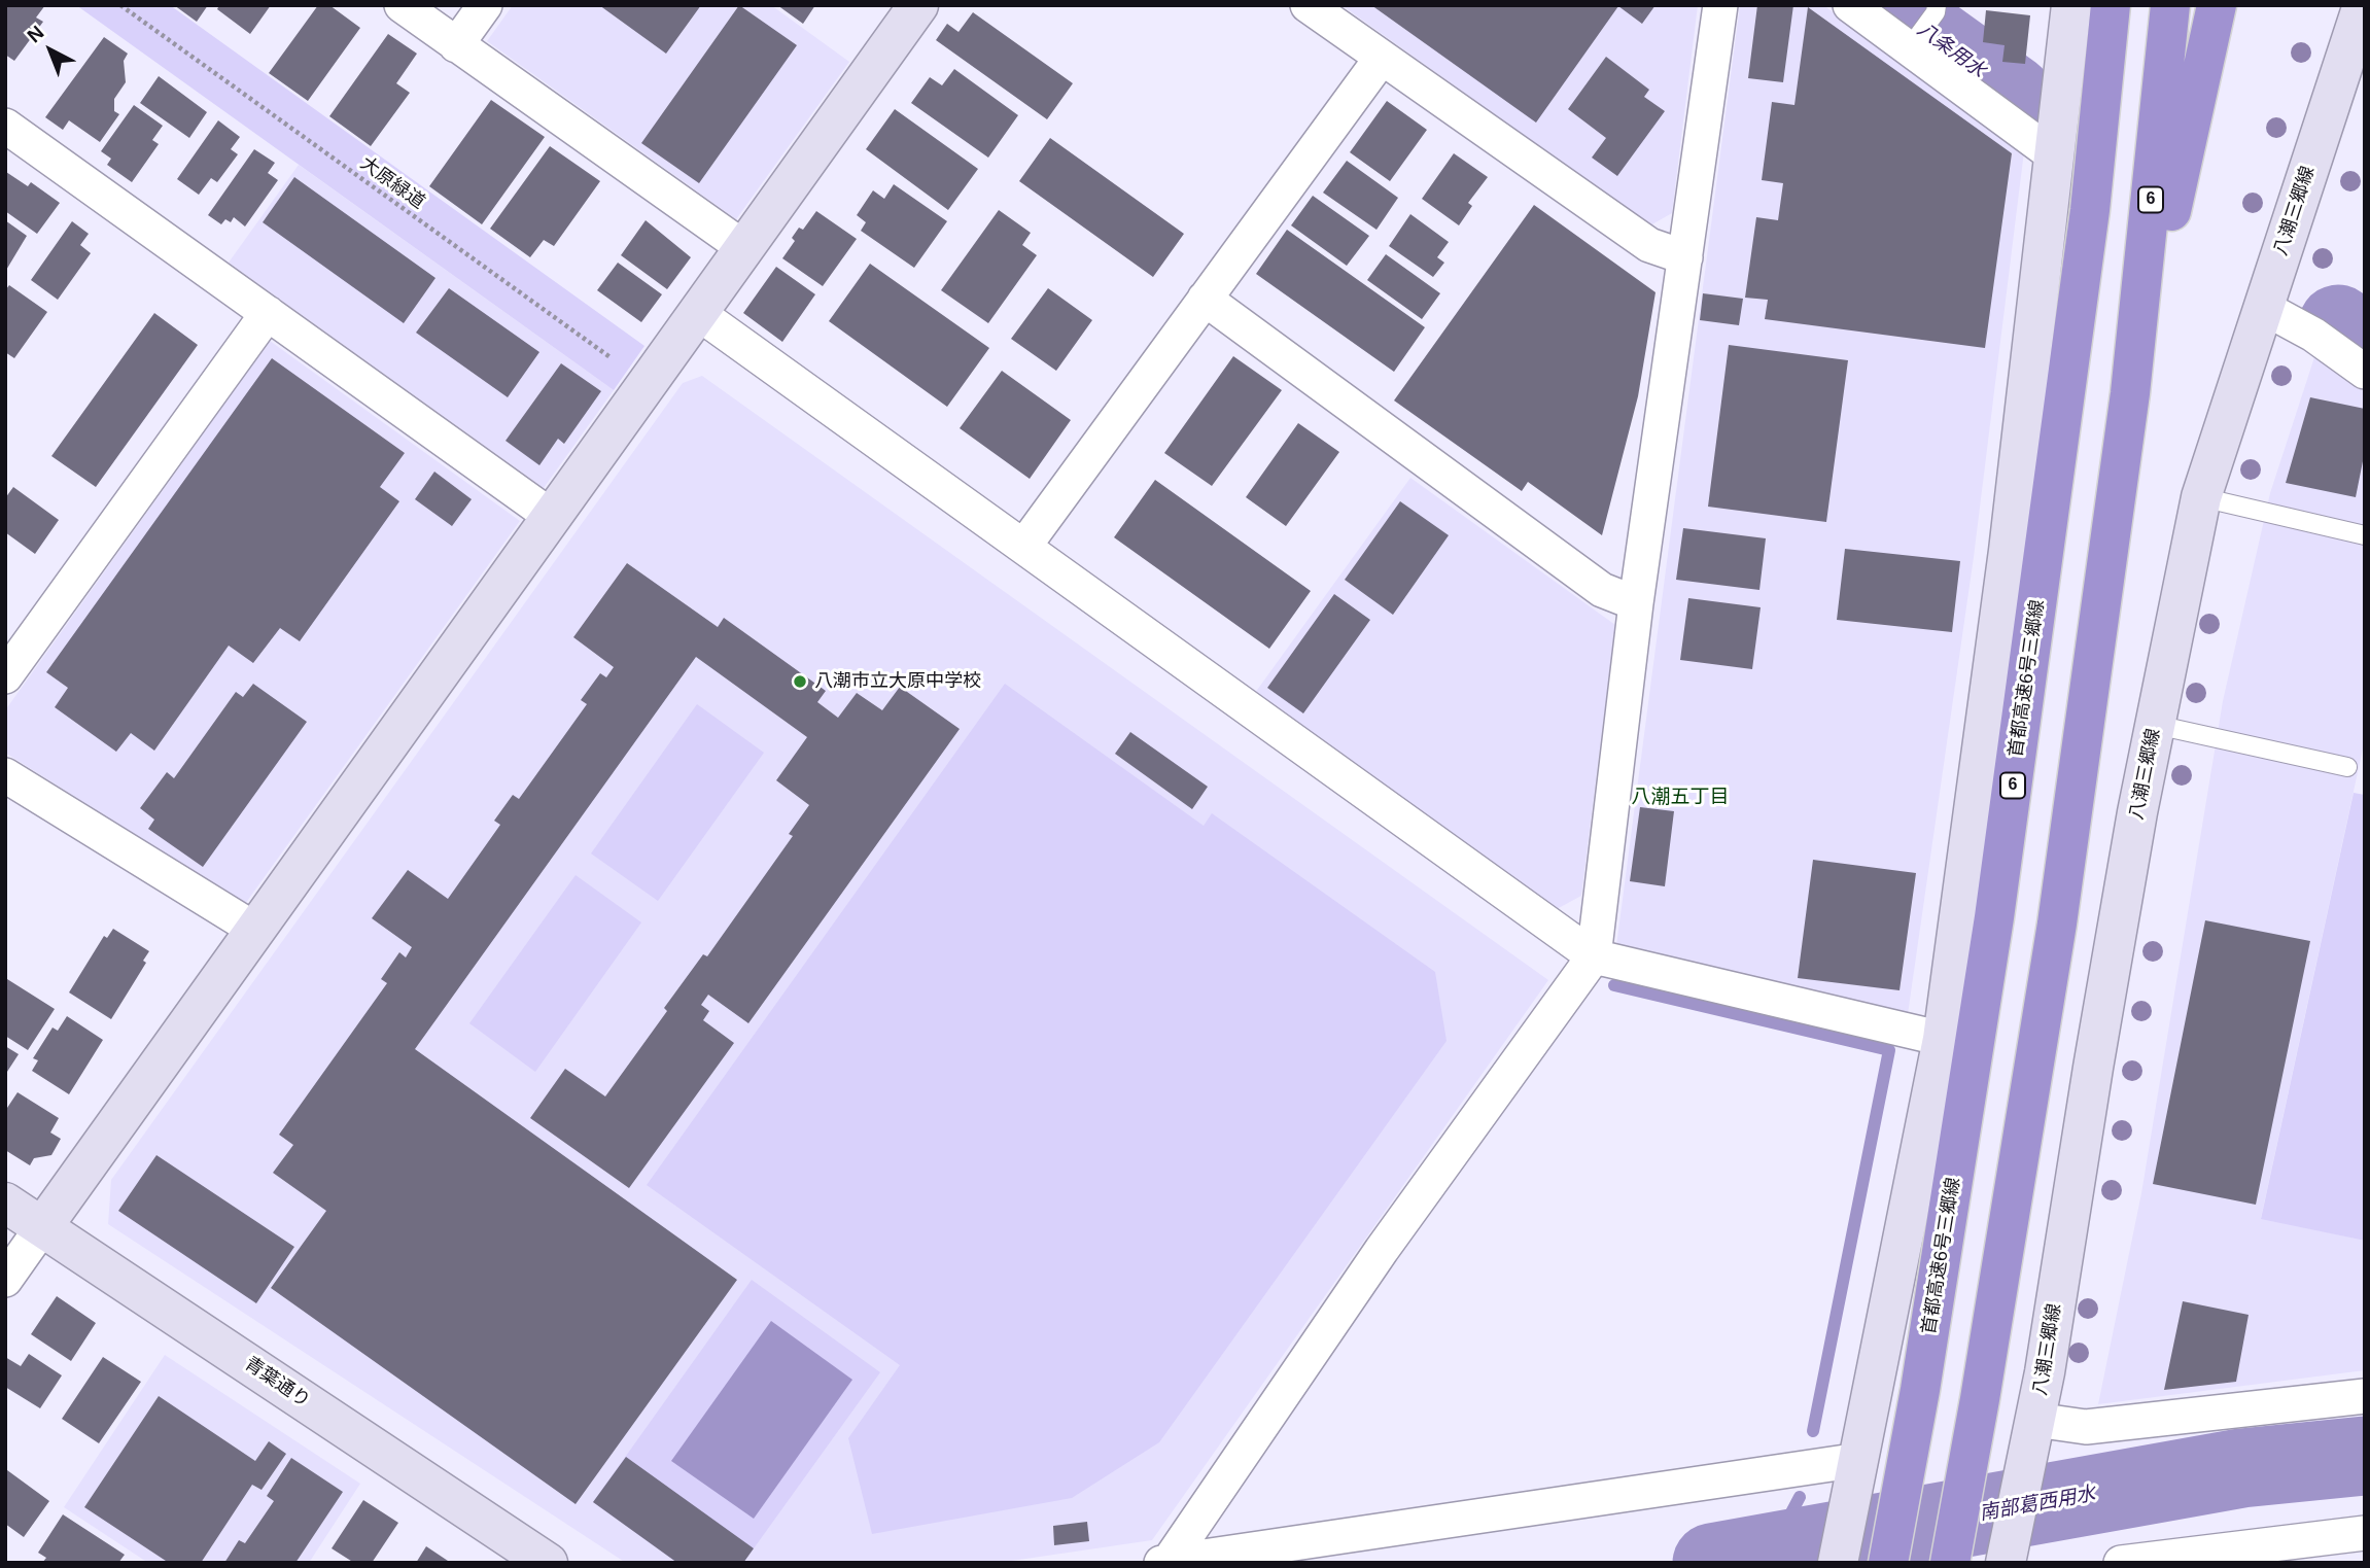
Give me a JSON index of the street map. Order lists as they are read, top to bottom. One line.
{"streets":{"highway":["6","首都高速6号三郷線"],"main road":["八潮三郷線","青葉通り"],"path":["大原緑道"]},"districts":["八潮五丁目"],"water":["八条用水","南部葛西用水"],"places":["八潮市立大原中学校"],"north":"top left"}
